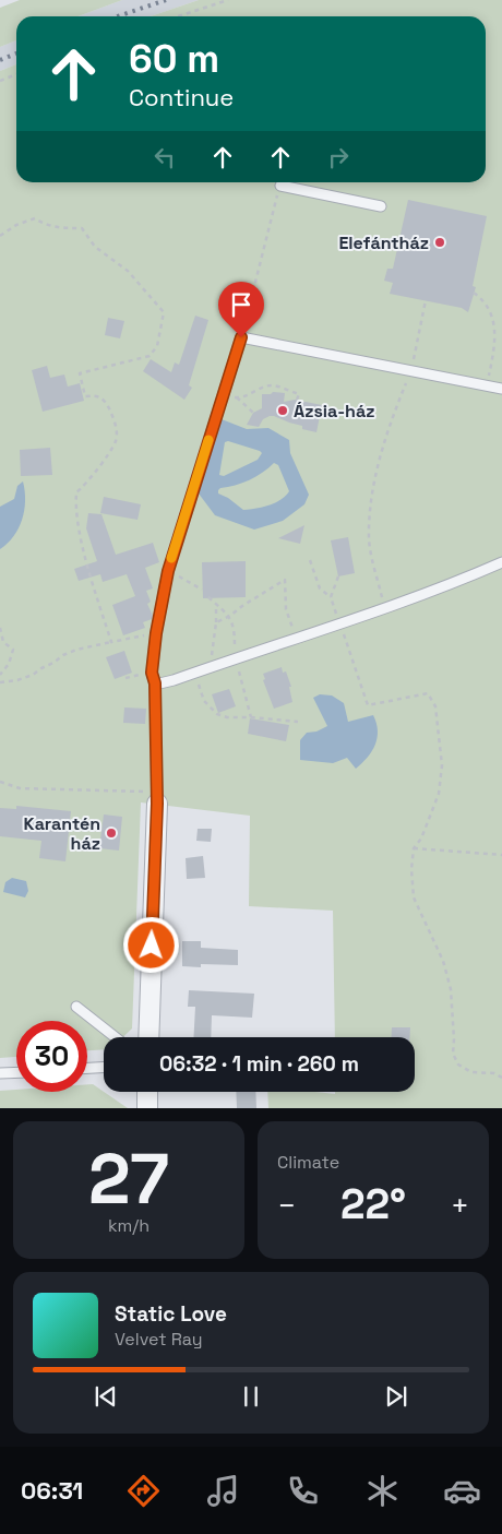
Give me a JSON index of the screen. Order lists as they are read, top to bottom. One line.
{"places":["Elefántház","Ázsia-ház","Karantén ház"],"page":{"turn":["60 m","Continue"],"limit":"30","trip":"06:32 · 1 min · 260 m","tile":[["27","km/h"],"Climate"],"heat":["−","22°","+"],"song":["Static Love","Velvet Ray"],"tabs":"06:31"}}
